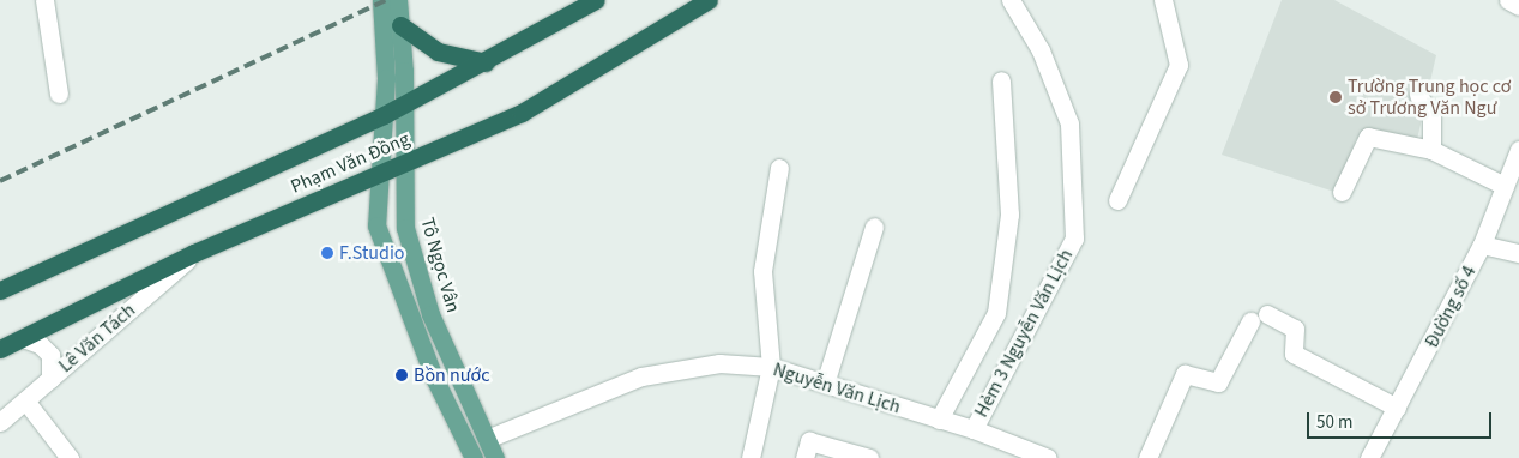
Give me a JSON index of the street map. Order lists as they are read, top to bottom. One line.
{"streets":{"highway":["Phạm Văn Đồng"],"main road":["Tô Ngọc Vân"],"street":["Đường số 4","Hẻm 3 Nguyễn Văn Lịch","Lê Văn Tách","Nguyễn Văn Lịch"]},"crossings":[["Phạm Văn Đồng","Tô Ngọc Vân"],["Phạm Văn Đồng","Lê Văn Tách"],["Tô Ngọc Vân","Nguyễn Văn Lịch"],["Hẻm 3 Nguyễn Văn Lịch","Nguyễn Văn Lịch"]],"places":["Trường Trung học cơ sở Trương Văn Ngư","F.Studio","Bồn nước"],"scale_bar":"50 m"}
